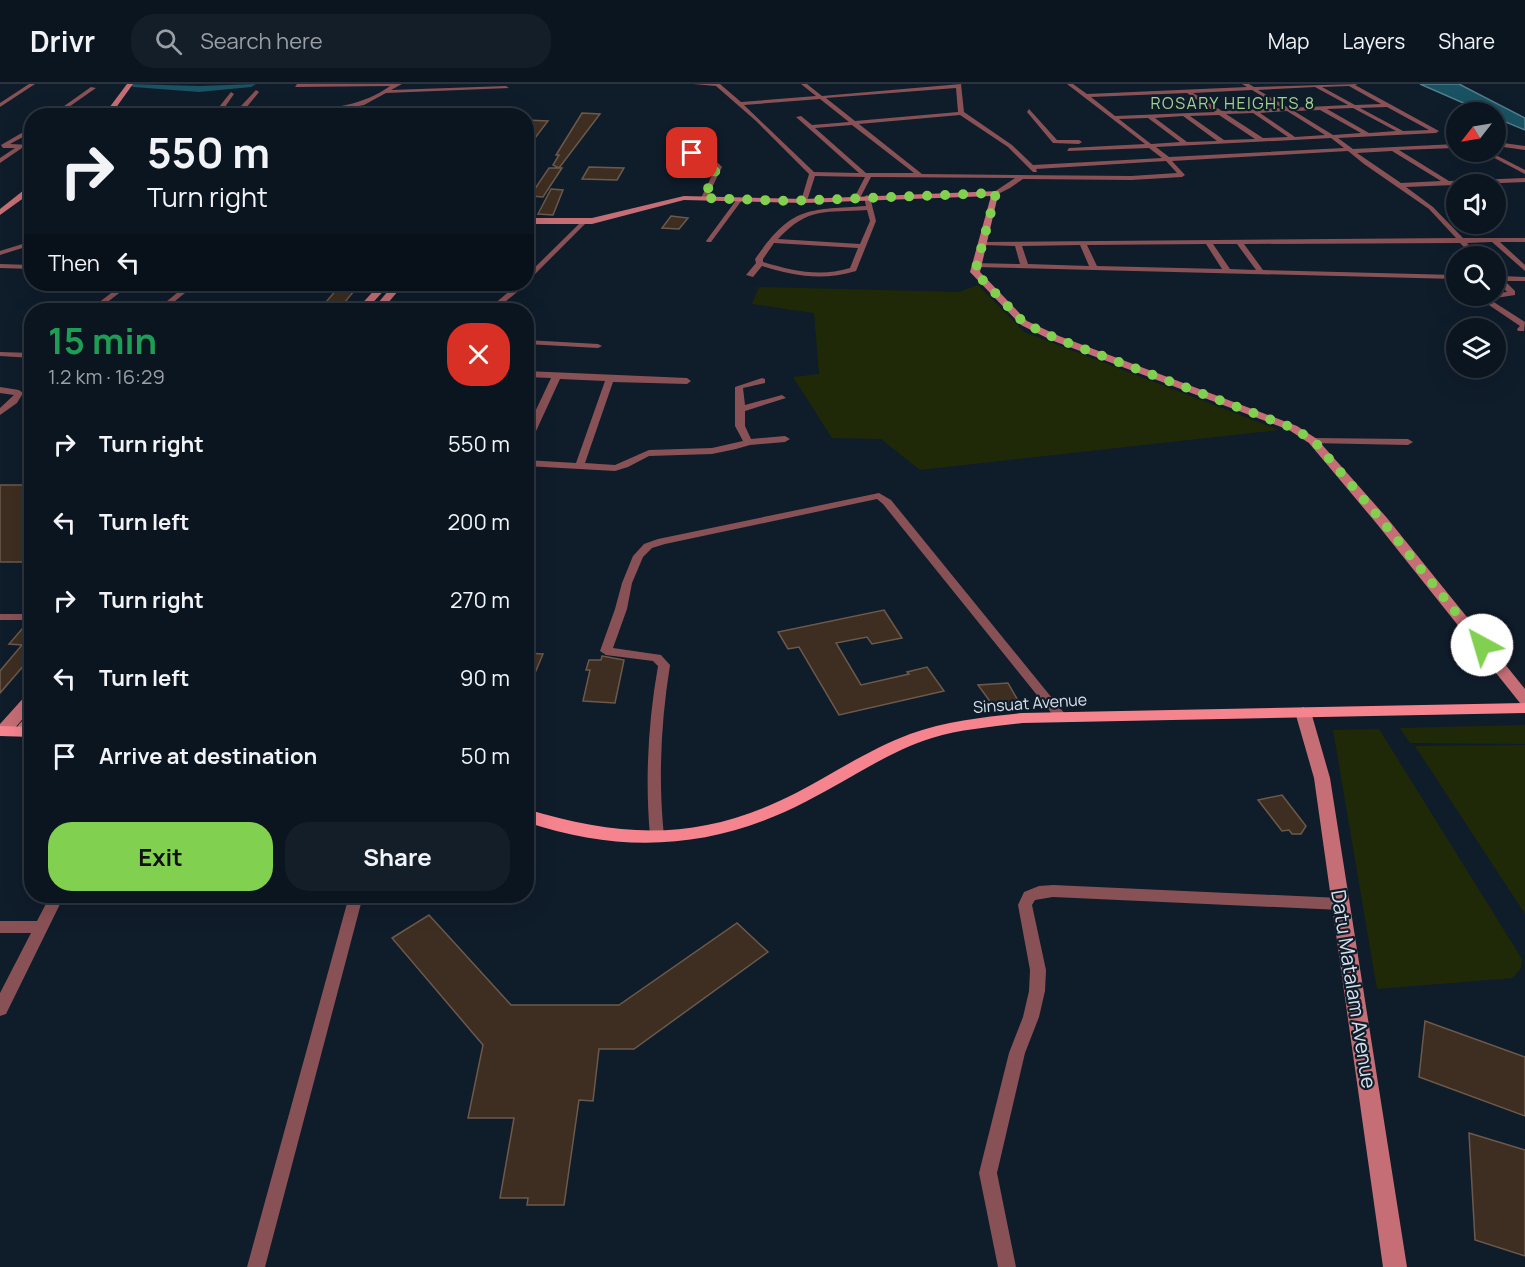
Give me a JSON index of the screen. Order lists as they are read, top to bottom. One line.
{"streets":{"main road":["Sinsuat Avenue"],"street":["Datu Matalam Avenue"]},"crossings":[["Sinsuat Avenue","Datu Matalam Avenue"]],"districts":["ROSARY HEIGHTS 8"],"north":"bottom left","page":{"header":"Drivr","search":"Search here","nav":["Map","Layers","Share"],"turn":["550 m","Turn right"],"then":"Then","heading":["15 min","1.2 km · 16:29"],"list":[{"name":"Turn right","value":"550 m"},{"name":"Turn left","value":"200 m"},{"name":"Turn right","value":"270 m"},{"name":"Turn left","value":"90 m"},{"name":"Arrive at destination","value":"50 m"}],"buttons":["Exit","Share"]}}
